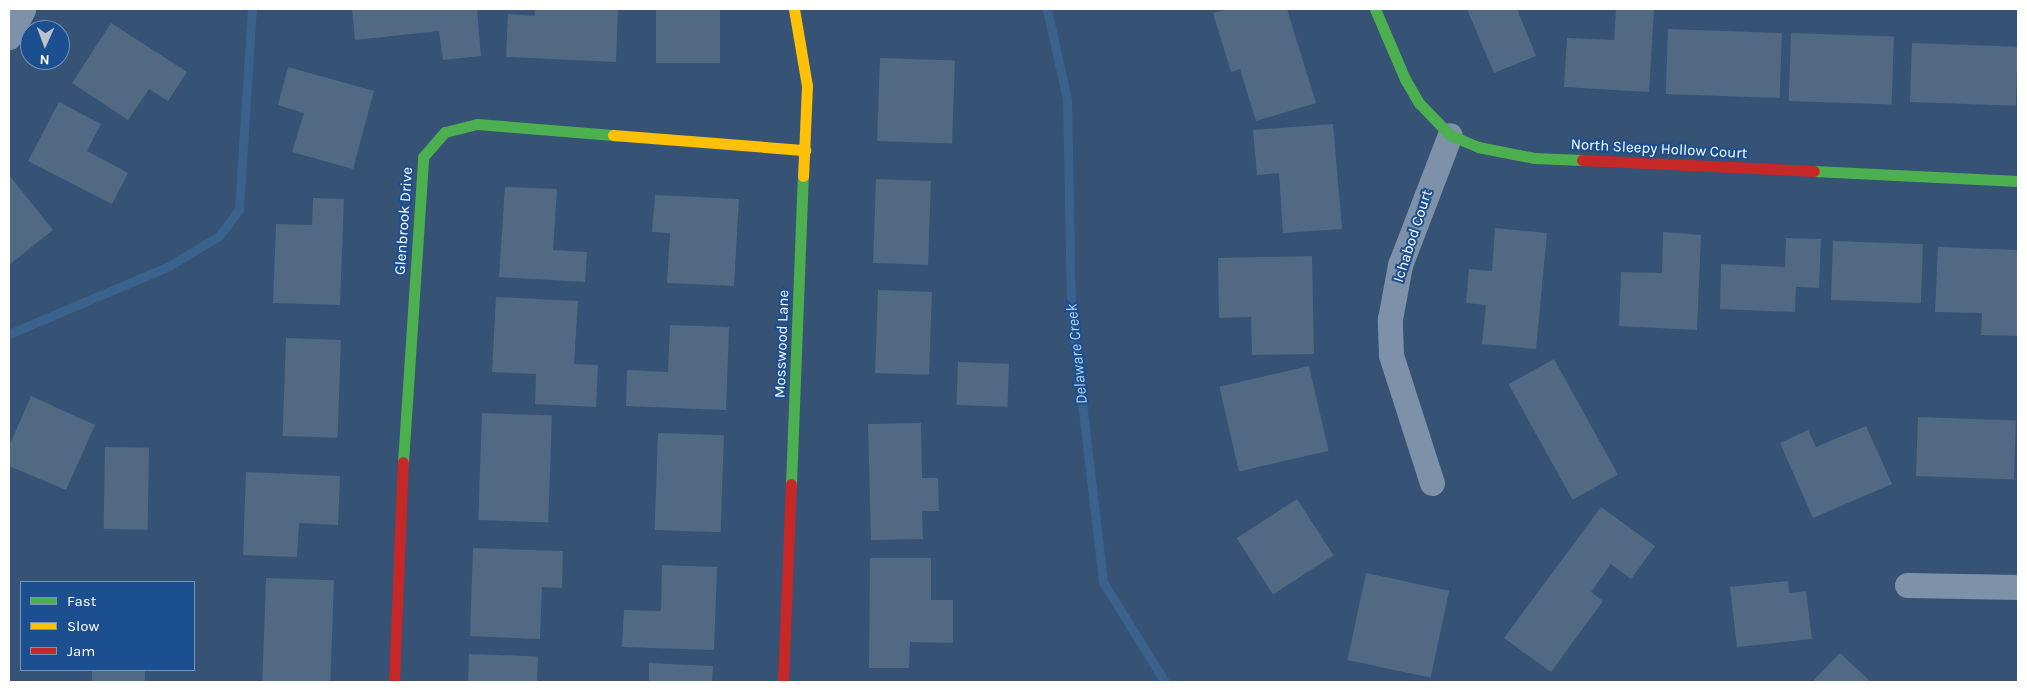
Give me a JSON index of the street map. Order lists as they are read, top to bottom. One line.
{"streets":{"street":["North Sleepy Hollow Court","Glenbrook Drive","Ichabod Court","Mosswood Lane"]},"crossings":[["North Sleepy Hollow Court","Ichabod Court"],["Glenbrook Drive","Mosswood Lane"]],"water":["Delaware Creek"],"legend":["Fast","Slow","Jam"],"north":"bottom"}
